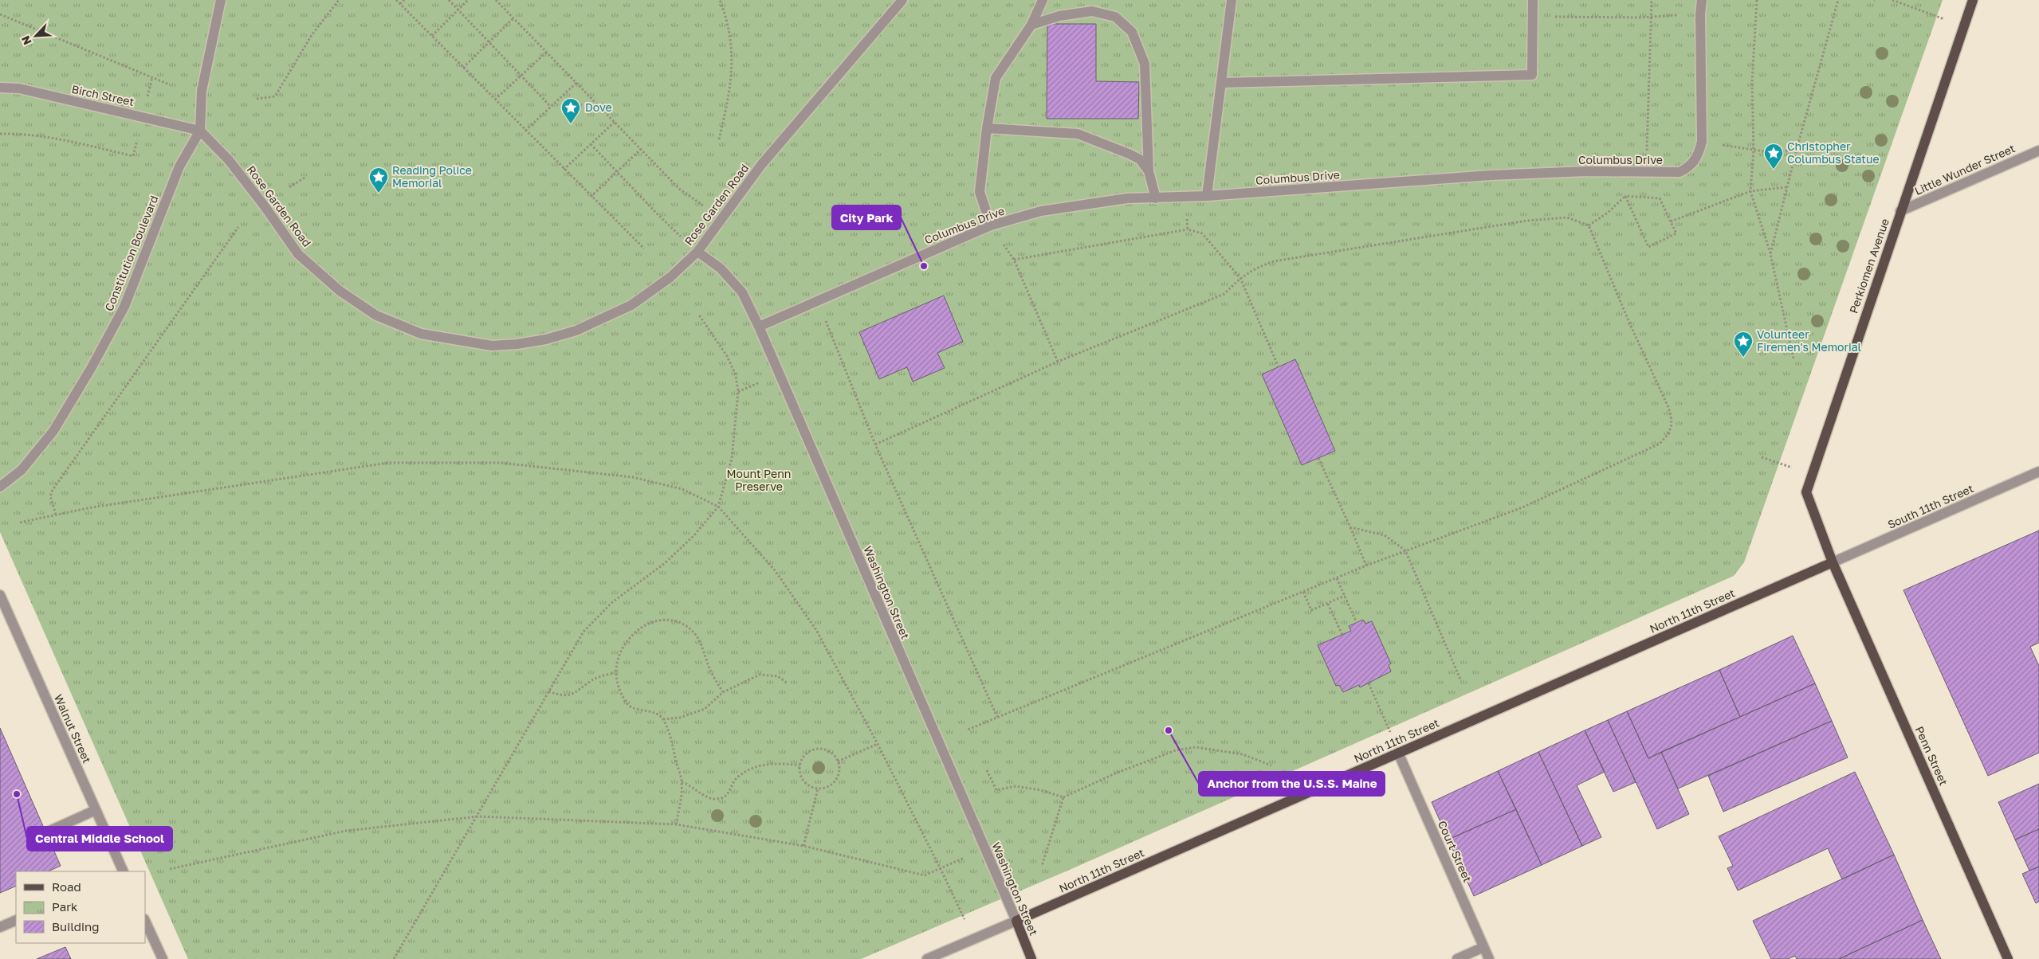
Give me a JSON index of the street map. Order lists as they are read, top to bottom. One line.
{"streets":{"main road":["Perkiomen Avenue","Washington Street","North 11th Street","Penn Street"],"street":["Birch Street","Columbus Drive","Little Wunder Street","Rose Garden Road","Constitution Boulevard","South 11th Street","Walnut Street","Court Street"]},"crossings":[["Birch Street","Rose Garden Road"],["Birch Street","Constitution Boulevard"],["Columbus Drive","Washington Street"],["Little Wunder Street","Perkiomen Avenue"],["Rose Garden Road","Constitution Boulevard"],["Rose Garden Road","Washington Street"],["Perkiomen Avenue","South 11th Street"],["Perkiomen Avenue","North 11th Street"],["Perkiomen Avenue","Penn Street"],["South 11th Street","North 11th Street"],["South 11th Street","Penn Street"],["Washington Street","North 11th Street"],["North 11th Street","Penn Street"],["North 11th Street","Court Street"]],"parks":["Mount Penn Preserve"],"places":{"place":["Dove","Christopher Columbus Statue","Reading Police Memorial","Volunteer Firemen's Memorial"],"other":["City Park","Anchor from the U.S.S. Maine","Central Middle School"]},"legend":["Road","Park","Building"],"north":"bottom left"}
